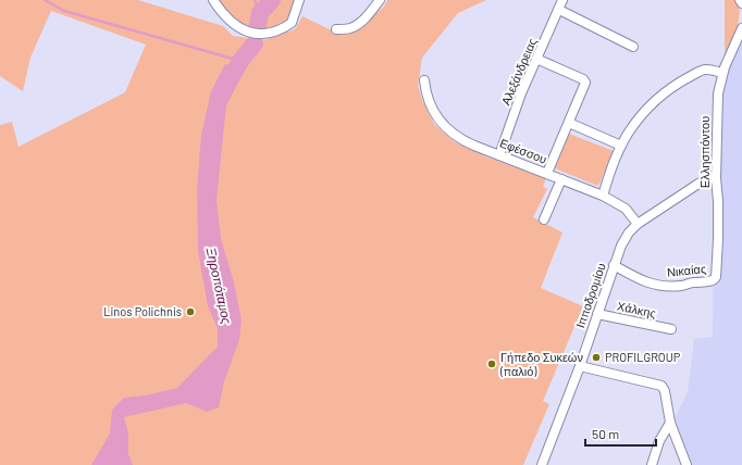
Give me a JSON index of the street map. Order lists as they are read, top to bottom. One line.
{"streets":{"street":["Αλεξάνδρειας","Εφέσσου","Ελλησπόντου","Νικαίας","Ιπποδρομίου","Χάλκης"]},"crossings":[["Αλεξάνδρειας","Εφέσσου"],["Εφέσσου","Ιπποδρομίου"],["Ελλησπόντου","Νικαίας"],["Ελλησπόντου","Ιπποδρομίου"],["Νικαίας","Ιπποδρομίου"],["Ιπποδρομίου","Χάλκης"]],"water":["Ξηροπόταμος"],"places":["Linos Polichnis","PROFILGROUP","Γήπεδο Συκεών (παλιό)"],"scale_bar":"50 m"}
